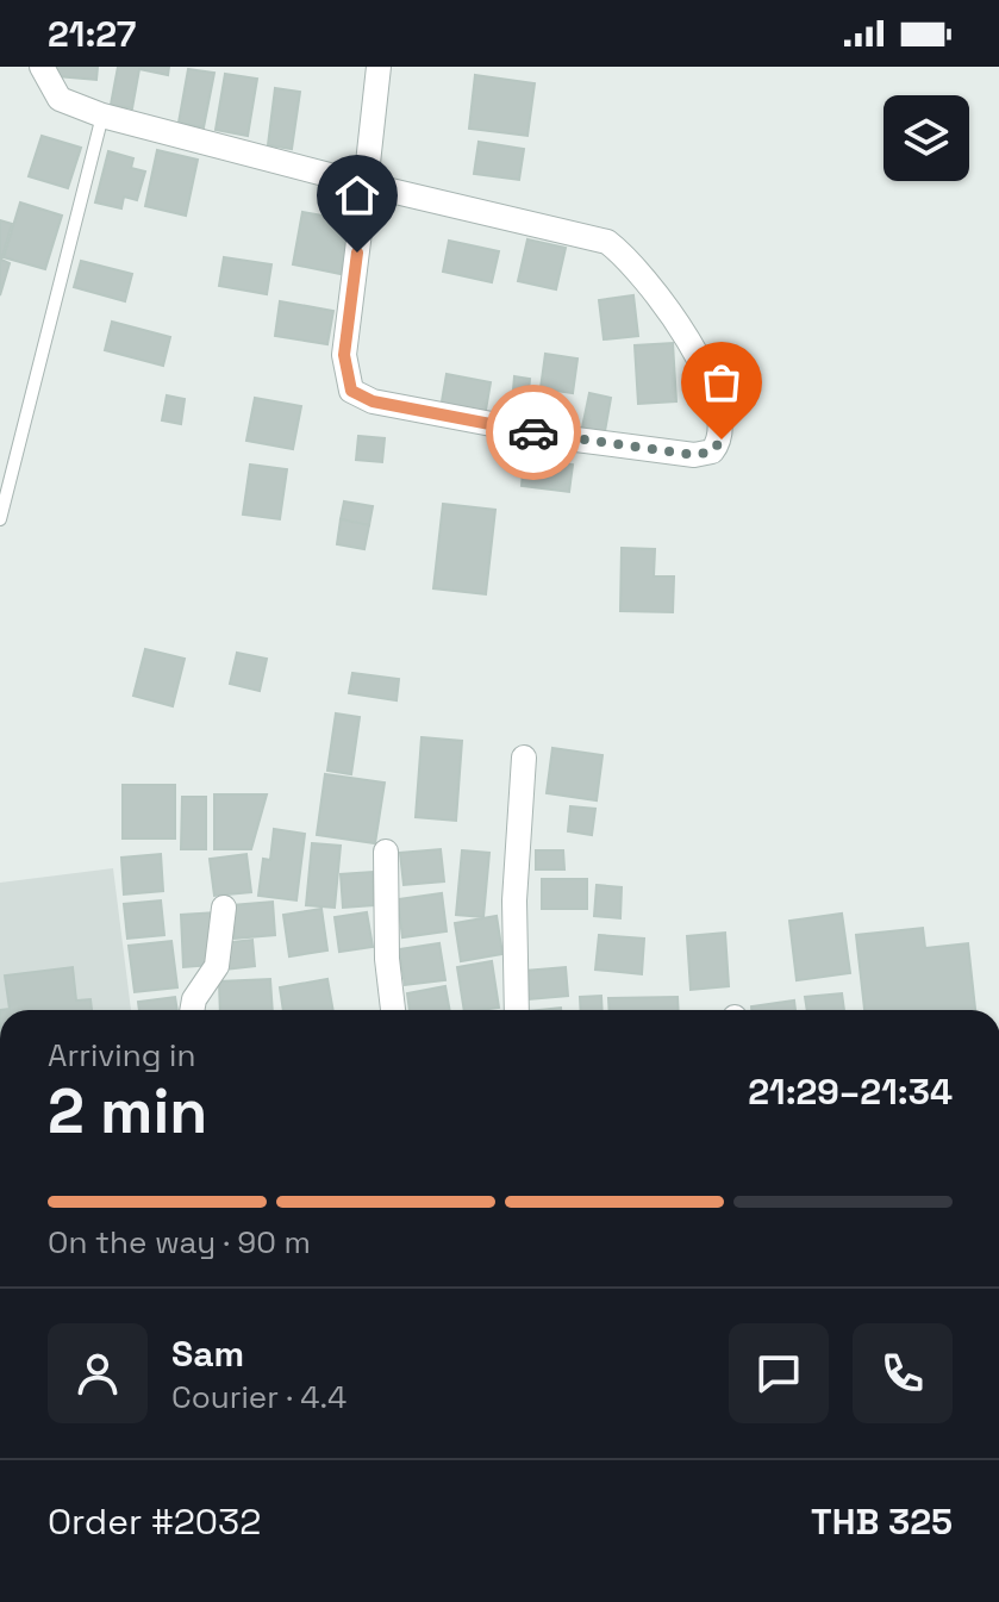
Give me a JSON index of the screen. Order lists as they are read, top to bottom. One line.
{"page":{"status":"21:27","heading":["2 min","Arriving in","21:29–21:34"],"panel":["Sam","Courier · 4.4","Order #2032","THB 325"],"bar":"On the way · 90 m"}}
